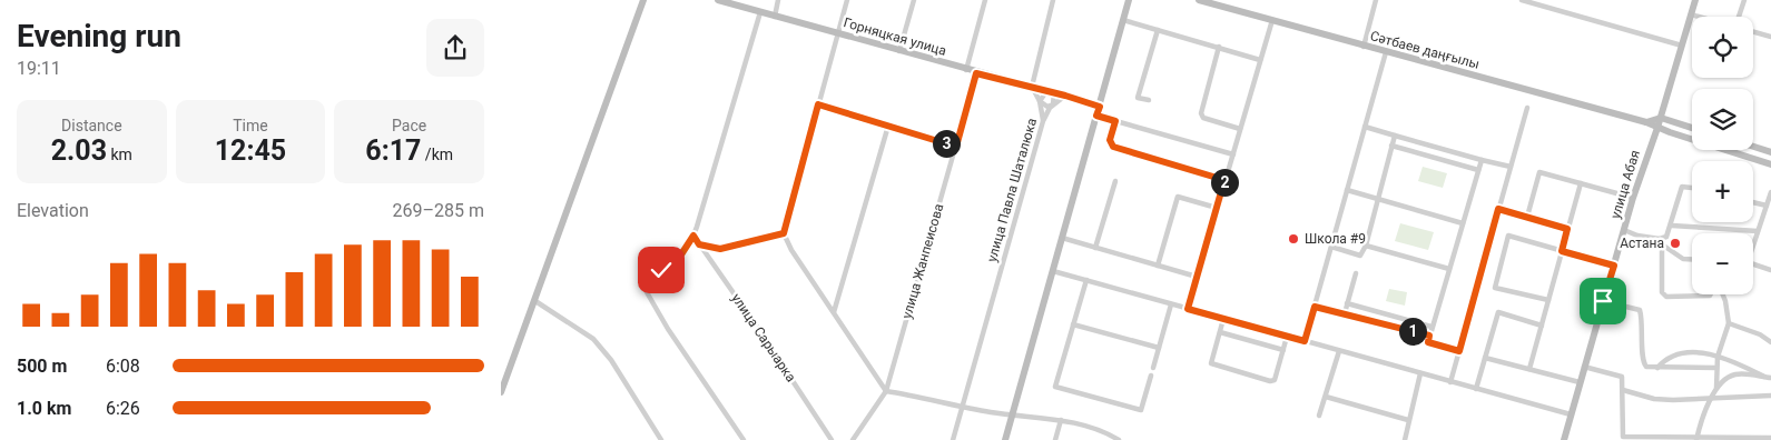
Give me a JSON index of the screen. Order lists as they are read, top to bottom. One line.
{"streets":{"street":["Горняцкая улица","Сәтбаев даңғылы","улица Абая","улица Павла Шаталюка","улица Жанпеисова","улица Сарыарка"]},"crossings":[["Горняцкая улица","улица Павла Шаталюка"],["Горняцкая улица","улица Жанпеисова"],["Сәтбаев даңғылы","улица Абая"]],"places":["Школа #9","Астана"],"page":{"heading":["Evening run","19:11"],"map_buttons":["+","−"],"stats":[["Distance","2.03 km"],["Time","12:45"],["Pace","6:17 /km"]],"pins":["3","2","1"],"chart":["Elevation","269–285 m"],"list":[{"name":"500 m","note":"6:08"},{"name":"1.0 km","note":"6:26"}]}}
